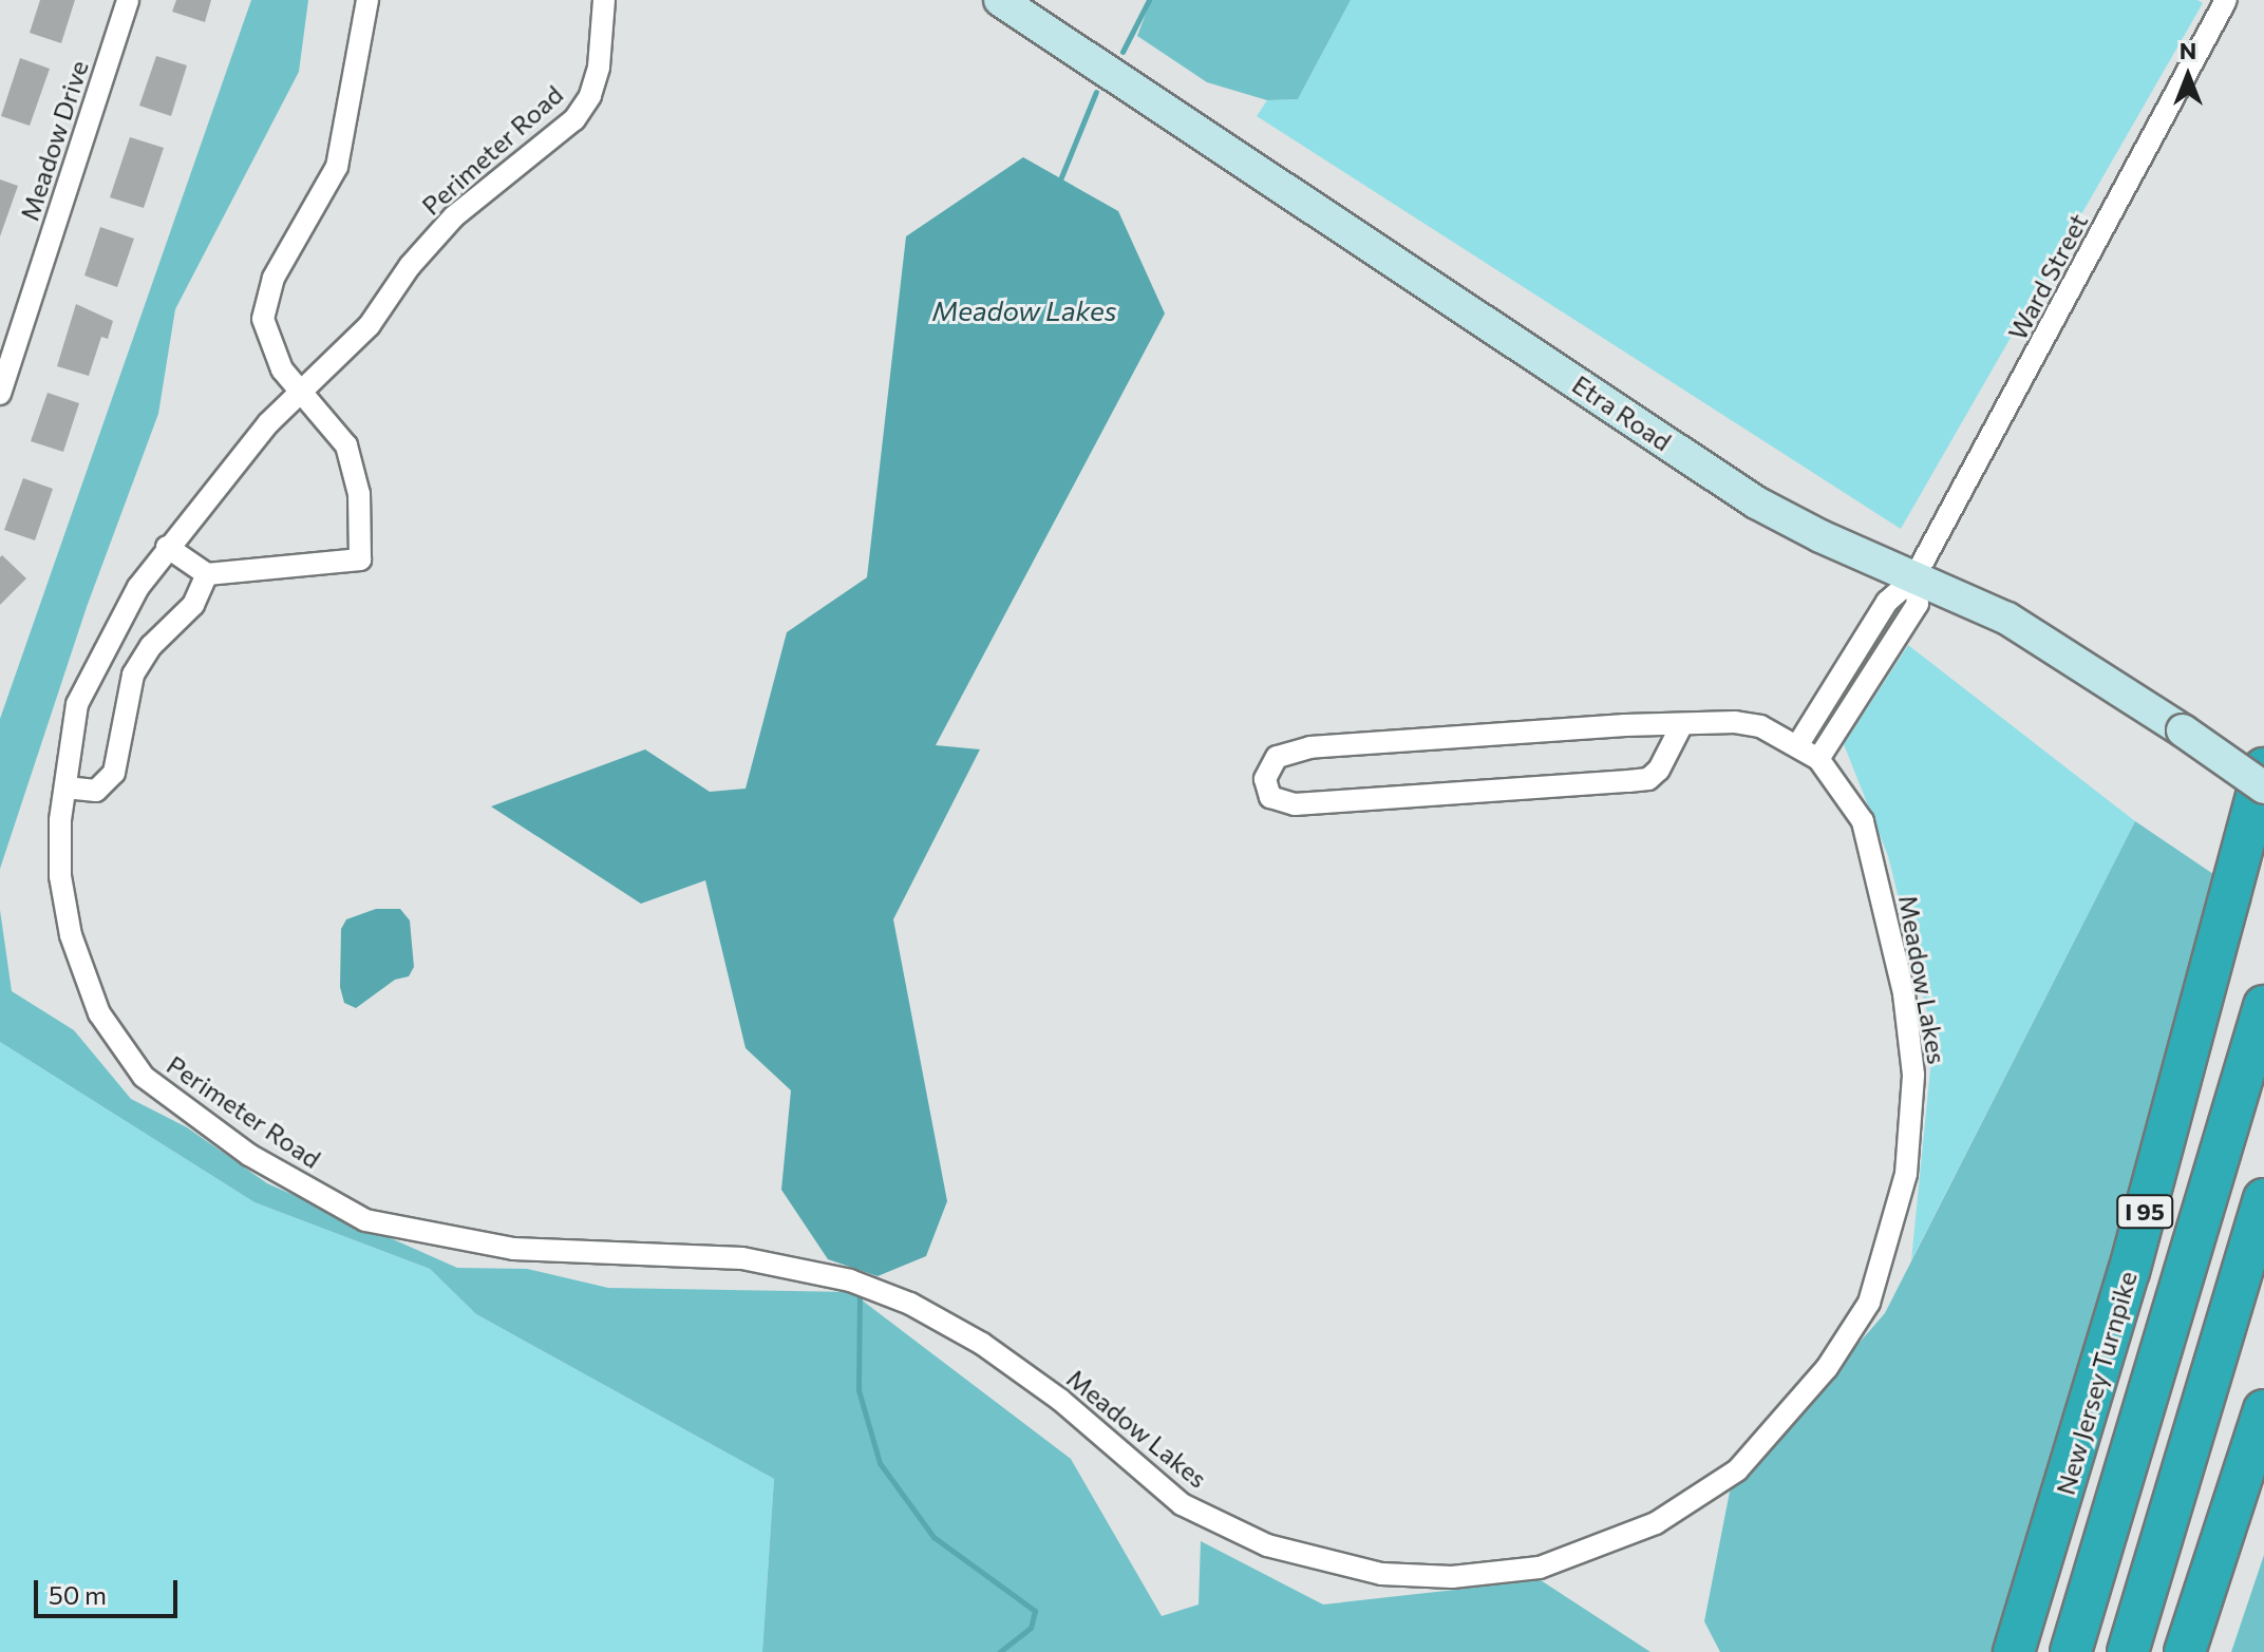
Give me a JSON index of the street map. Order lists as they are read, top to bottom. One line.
{"streets":{"highway":["I 95","New Jersey Turnpike"],"main road":["Etra Road"],"street":["Meadow Drive","Perimeter Road","Ward Street","Meadow Lakes"]},"crossings":[["Perimeter Road","Meadow Lakes"],["Ward Street","Etra Road"]],"water":["Meadow Lakes"],"scale_bar":"50 m","north":"top"}
